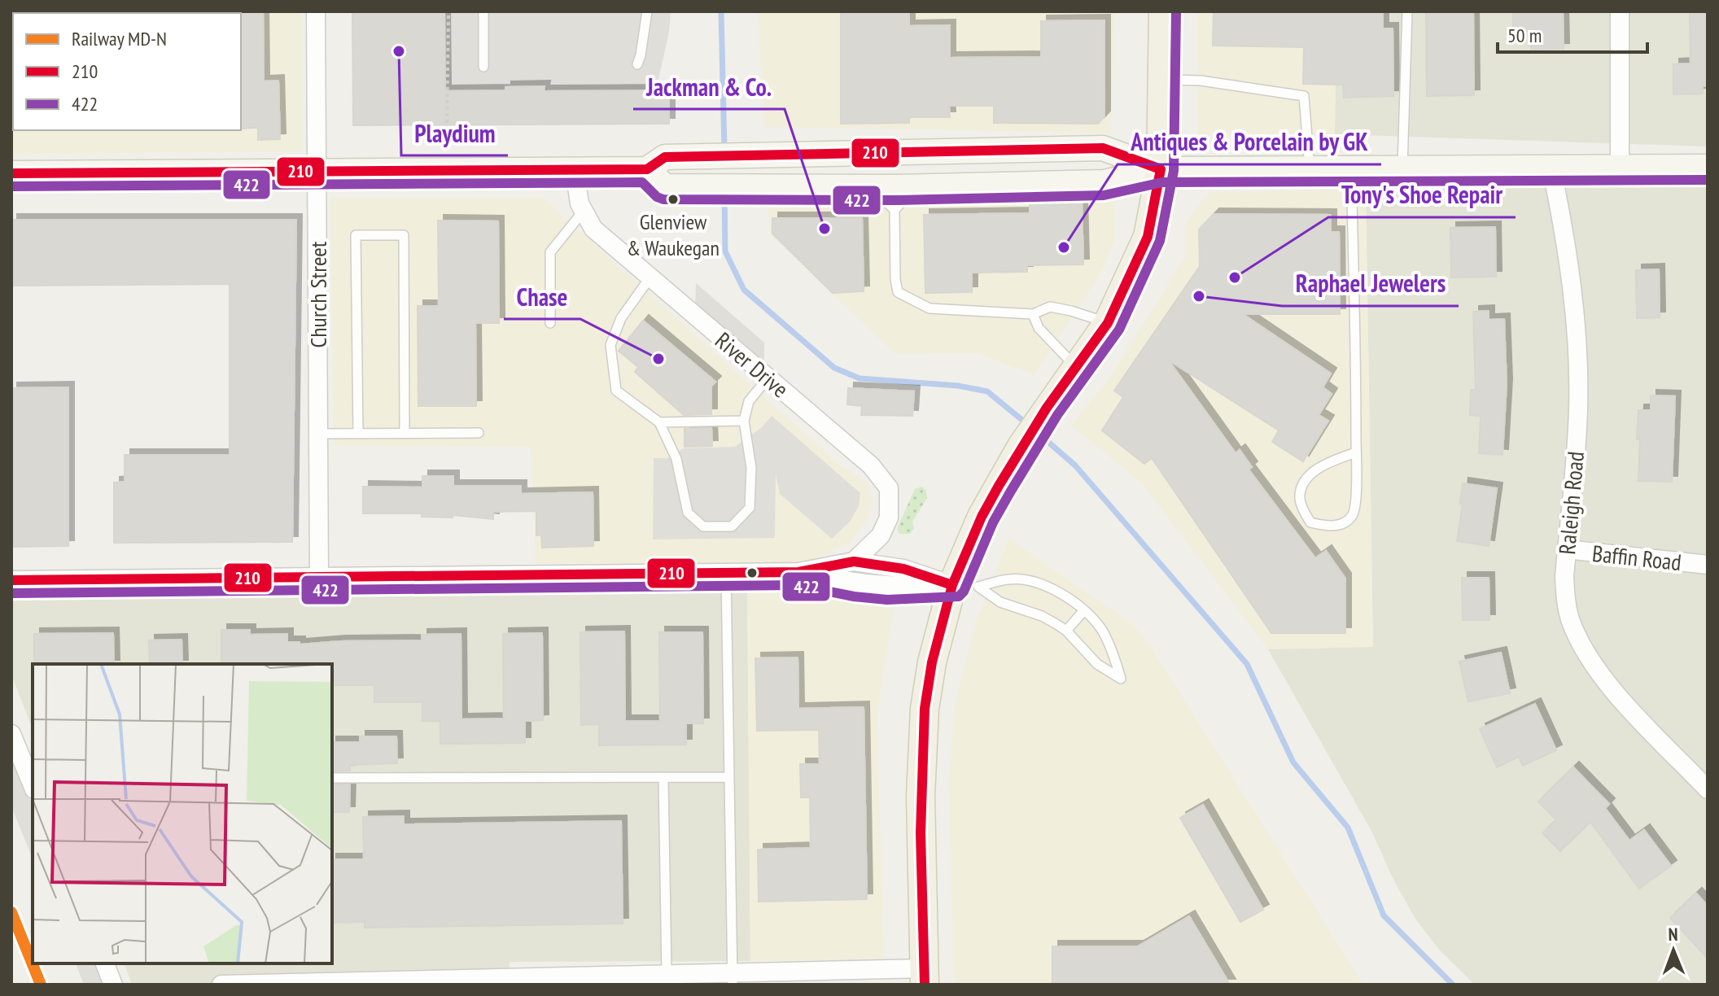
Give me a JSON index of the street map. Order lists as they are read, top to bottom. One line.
{"streets":{"street":["Church Street","River Drive","Raleigh Road","Baffin Road"]},"crossings":[["Raleigh Road","Baffin Road"]],"places":["Playdium","Glenview & Waukegan","Jackman & Co.","Antiques & Porcelain by GK","Tony's Shoe Repair","Raphael Jewelers","Chase"],"lines":["transit line 422","transit line 210","rail line MD-N"],"legend":["Railway MD-N","210","422"],"scale_bar":"50 m","north":"top"}
